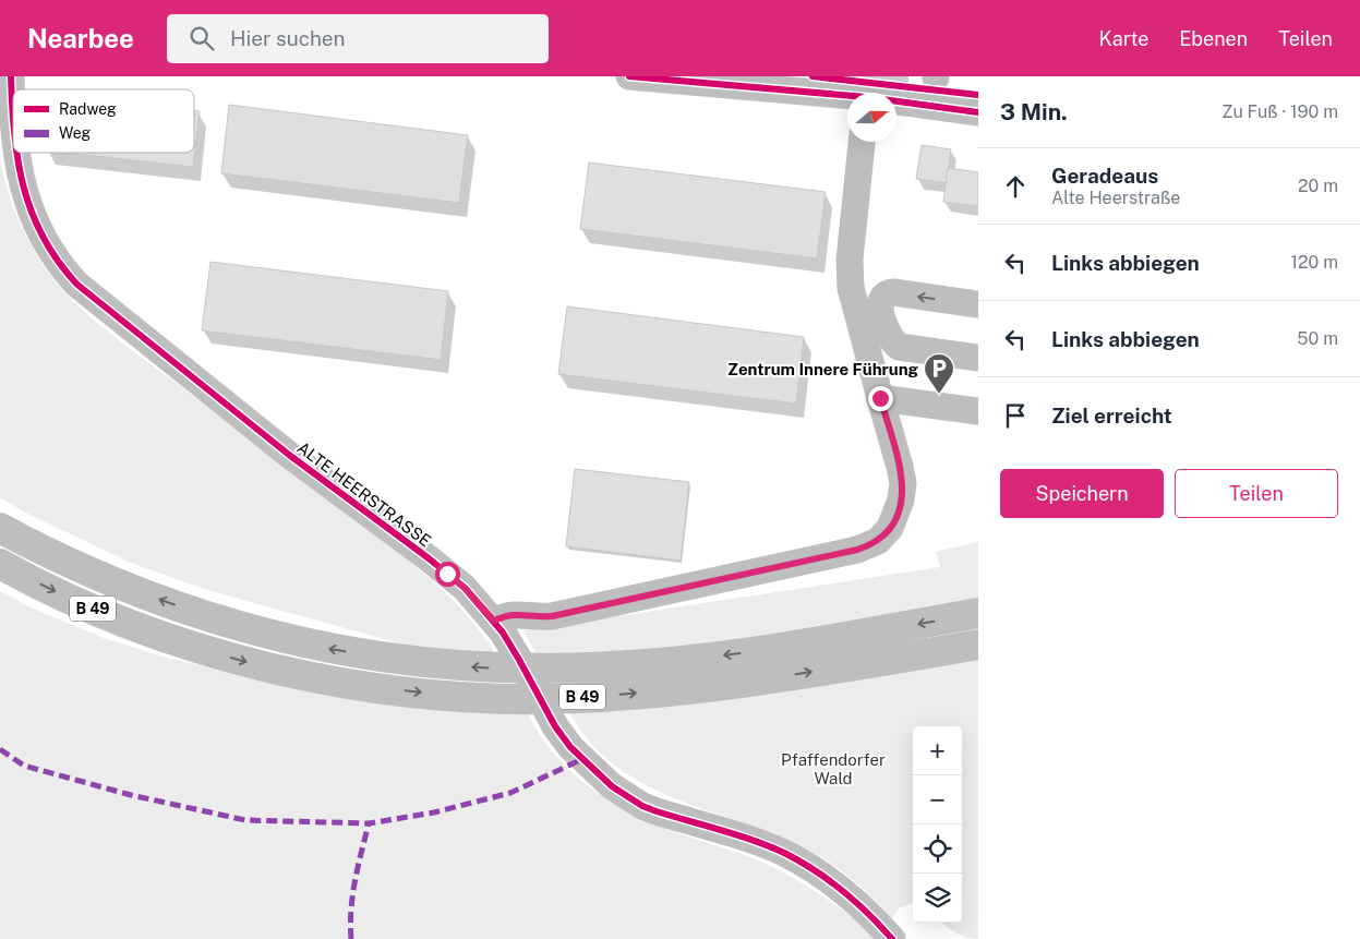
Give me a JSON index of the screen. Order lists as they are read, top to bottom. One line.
{"streets":{"highway":["B 49"],"street":["ALTE HEERSTRASSE"]},"parks":["Pfaffendorfer Wald"],"places":{"parking":["Zentrum Innere Führung"]},"legend":["Radweg","Weg"],"north":"right","page":{"header":"Nearbee","search":"Hier suchen","nav":["Karte","Ebenen","Teilen"],"heading":["3 Min.","Zu Fuß · 190 m"],"list":[["Geradeaus","Alte Heerstraße","20 m"],["Links abbiegen","120 m"],["Links abbiegen","50 m"],"Ziel erreicht"],"buttons":["Speichern","Teilen"],"map_buttons":["+","−"]}}
